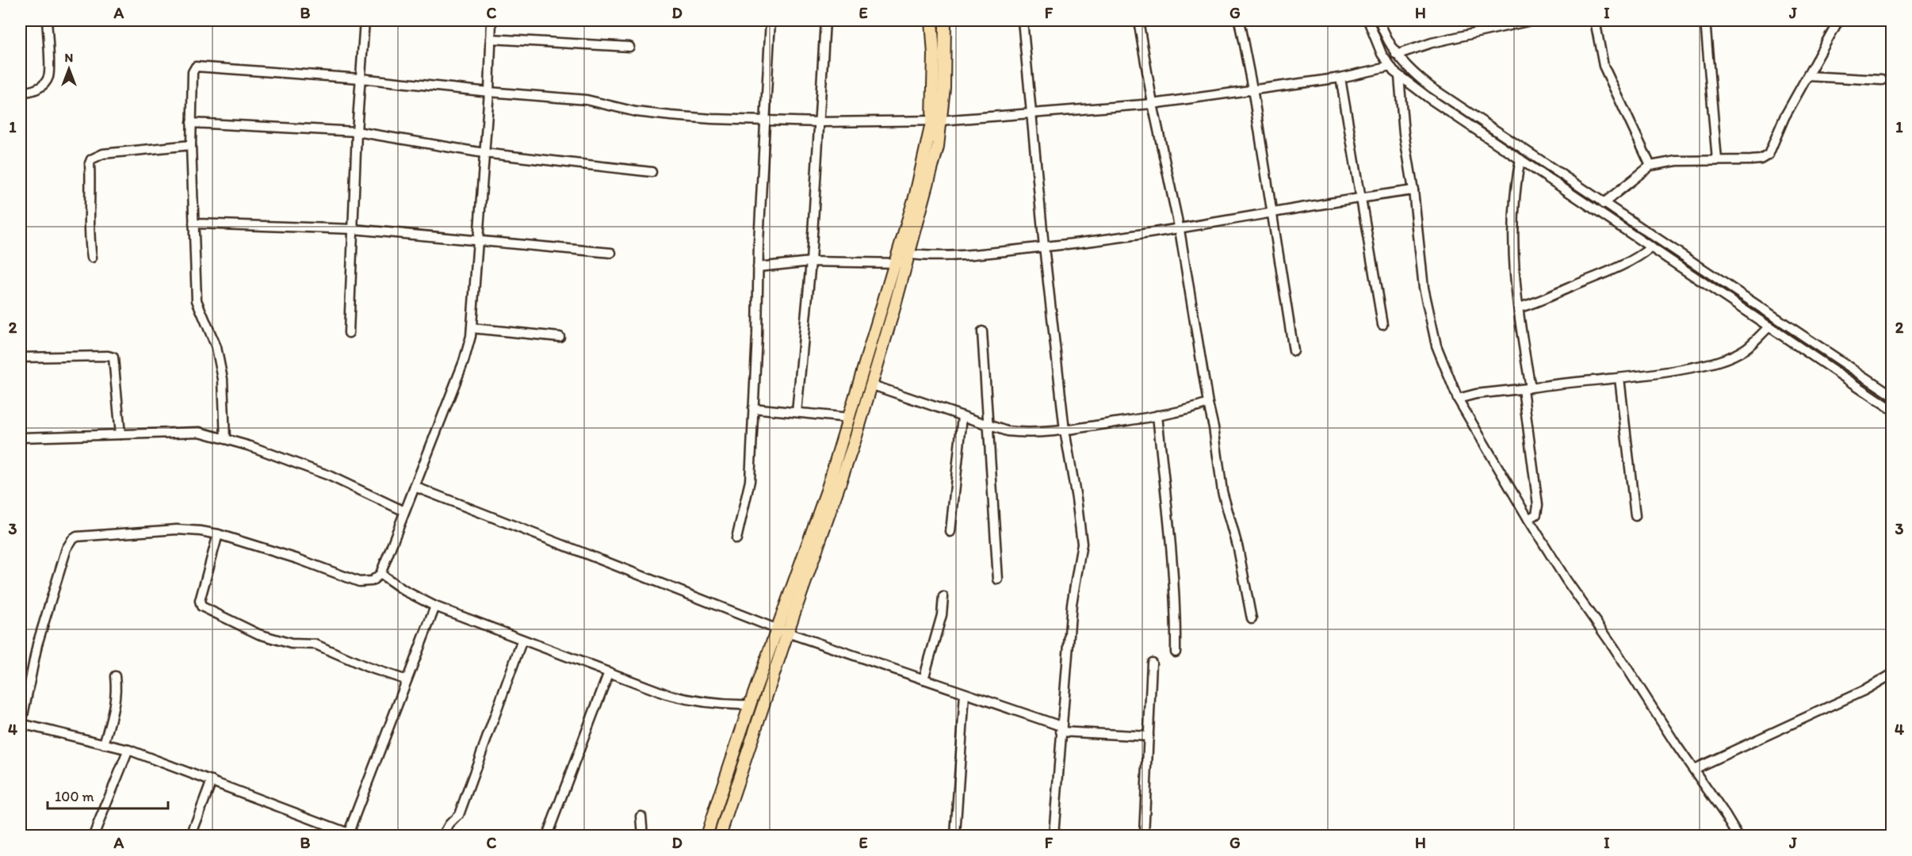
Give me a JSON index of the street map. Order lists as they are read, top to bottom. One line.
{"scale_bar":"100 m","north":"top","grid":{"columns":["A","B","C","D","E","F","G","H","I","J"],"rows":["1","2","3","4"]}}
